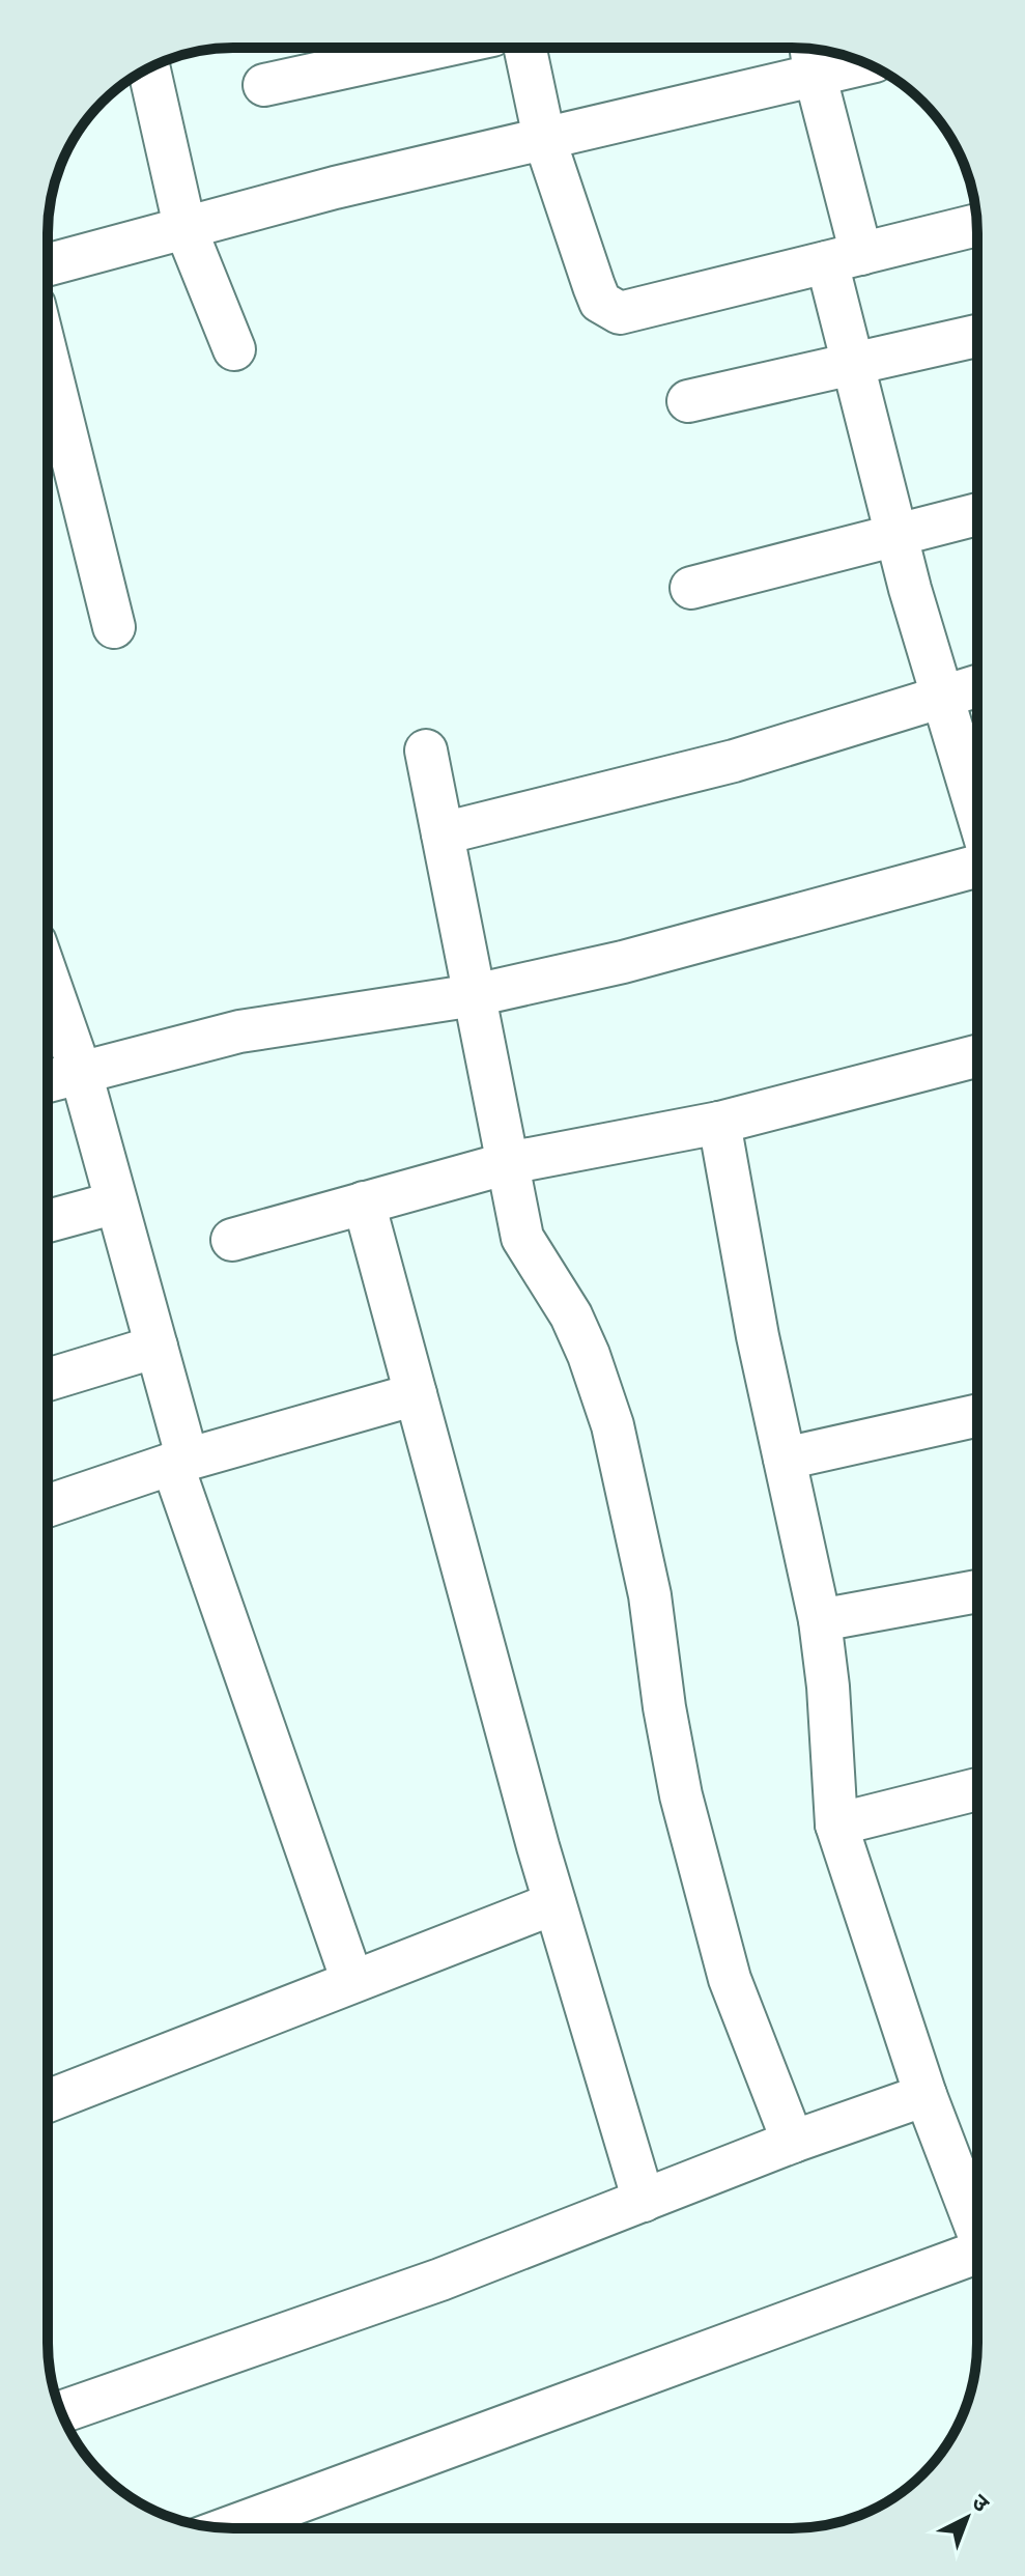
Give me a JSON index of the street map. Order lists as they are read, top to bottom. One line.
{"north":"top right"}
